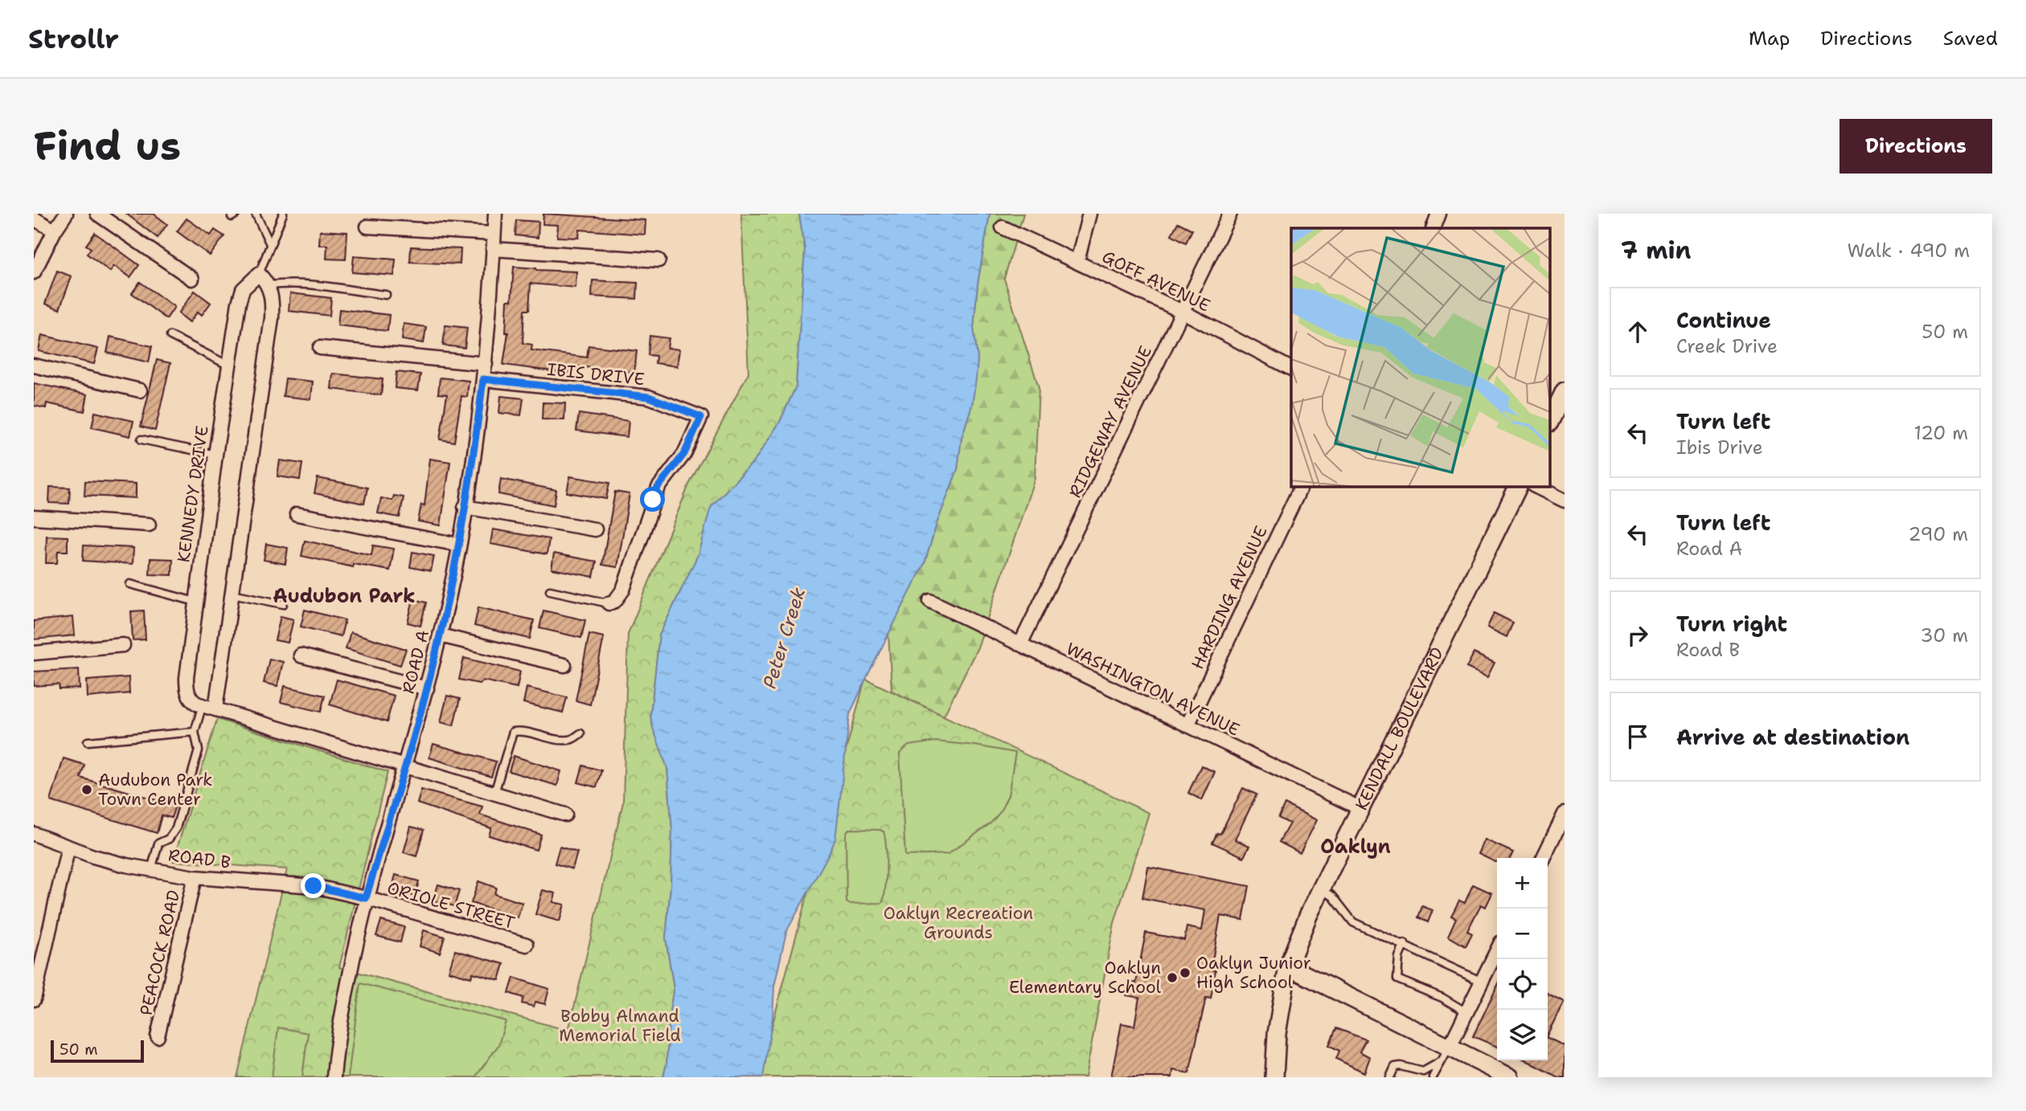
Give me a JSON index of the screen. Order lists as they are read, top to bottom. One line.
{"streets":{"street":["GOFF AVENUE","IBIS DRIVE","RIDGEWAY AVENUE","KENNEDY DRIVE","HARDING AVENUE","ROAD A","WASHINGTON AVENUE","KENDALL BOULEVARD","ROAD B","ORIOLE STREET","PEACOCK ROAD"]},"crossings":[["GOFF AVENUE","RIDGEWAY AVENUE"],["IBIS DRIVE","ROAD A"],["RIDGEWAY AVENUE","WASHINGTON AVENUE"],["HARDING AVENUE","WASHINGTON AVENUE"],["ROAD A","ROAD B"],["ROAD A","ORIOLE STREET"],["WASHINGTON AVENUE","KENDALL BOULEVARD"],["ROAD B","ORIOLE STREET"],["ROAD B","PEACOCK ROAD"]],"districts":["Audubon Park","Oaklyn"],"water":["Peter Creek"],"parks":["Oaklyn Recreation Grounds","Bobby Almand Memorial Field"],"places":["Audubon Park Town Center","Oaklyn Junior High School","Oaklyn Elementary School"],"scale_bar":"50 m","page":{"header":"Strollr","nav":["Map","Directions","Saved"],"buttons":"Directions","title":"Find us","heading":["7 min","Walk · 490 m"],"list":[["Continue","Creek Drive","50 m"],["Turn left","Ibis Drive","120 m"],["Turn left","Road A","290 m"],["Turn right","Road B","30 m"],"Arrive at destination"],"map_buttons":["+","−"],"scale":"50 m"}}
